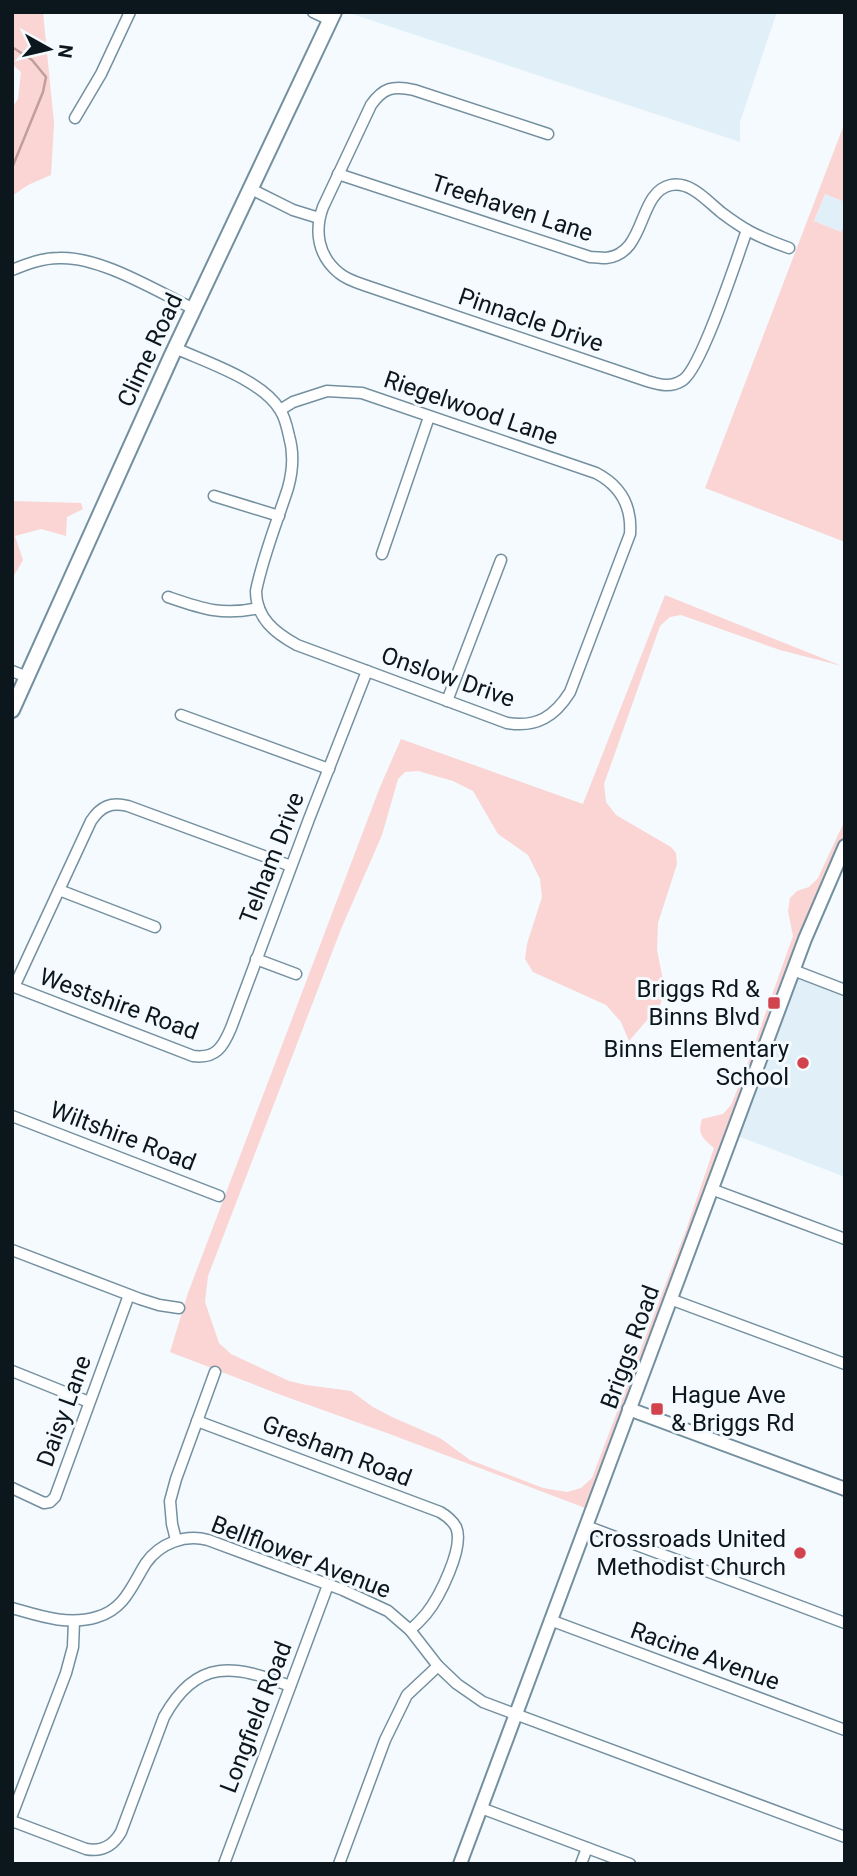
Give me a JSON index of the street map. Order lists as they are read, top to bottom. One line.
{"streets":{"main road":["Clime Road"],"street":["Treehaven Lane","Pinnacle Drive","Riegelwood Lane","Onslow Drive","Telham Drive","Westshire Road","Wiltshire Road","Briggs Road","Daisy Lane","Gresham Road","Bellflower Avenue","Racine Avenue","Longfield Road"]},"crossings":[["Treehaven Lane","Pinnacle Drive"],["Riegelwood Lane","Onslow Drive"],["Onslow Drive","Telham Drive"],["Telham Drive","Westshire Road"],["Briggs Road","Bellflower Avenue"],["Briggs Road","Racine Avenue"],["Gresham Road","Bellflower Avenue"],["Bellflower Avenue","Longfield Road"]],"places":{"transit":["Briggs Rd & Binns Blvd","Hague Ave & Briggs Rd"],"other":["Binns Elementary School","Crossroads United Methodist Church"]},"north":"right"}
